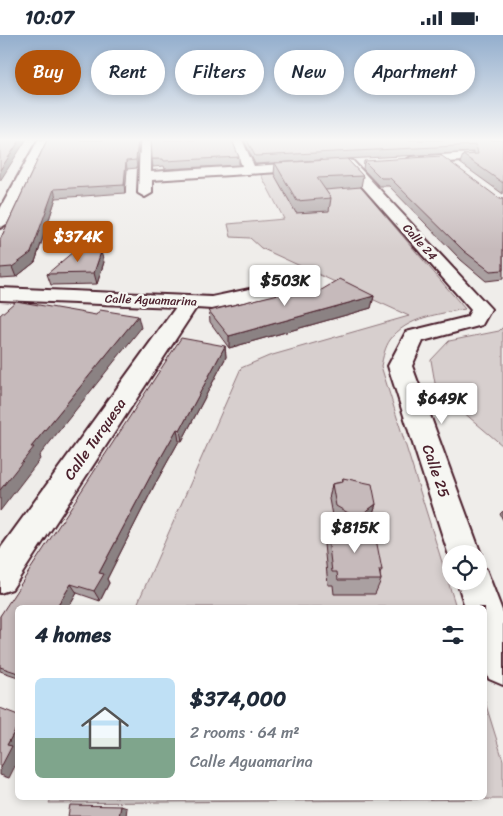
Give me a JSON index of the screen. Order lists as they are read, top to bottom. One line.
{"streets":{"street":["Calle 24","Calle Aguamarina","Calle Turquesa","Calle 25"]},"crossings":[["Calle 24","Calle 25"],["Calle Aguamarina","Calle Turquesa"]],"page":{"status":"10:07","chip":["Buy","Rent","Filters","New","Apartment"],"price":["$374K","$503K","$649K","$815K"],"heading":"4 homes","list":[{"name":"$374,000","note":"2 rooms · 64 m² · Calle Aguamarina"}]}}
